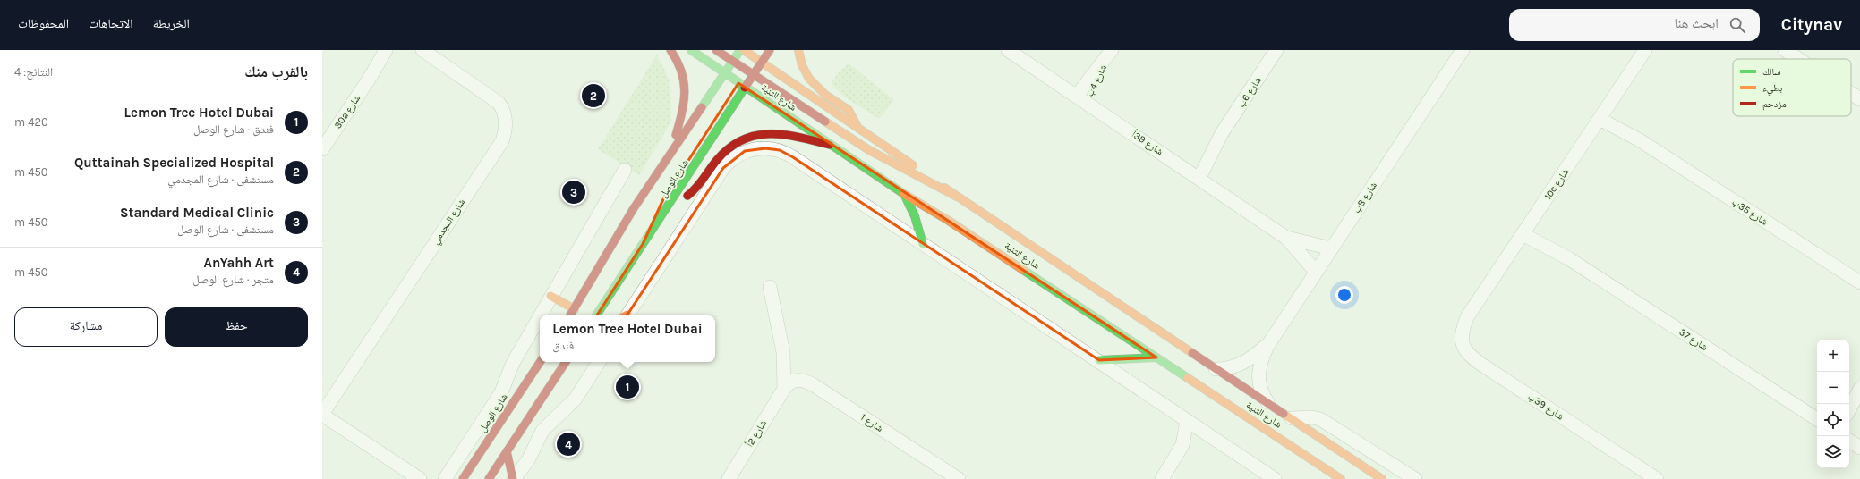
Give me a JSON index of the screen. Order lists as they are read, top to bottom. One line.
{"streets":{"main road":["شارع الثنية","شارع الوصل"],"street":["شارع 4ب","شارع 6ب","30a شارع","شارع 39أ","10c شارع","شارع 8ب","شارع 35ب","شارع المجدمي","شارع 37","شارع 39ب","شارع 1","شارع 2أ"]},"crossings":[["شارع 4ب","شارع 39أ"],["شارع 6ب","شارع 39أ"],["شارع الثنية","شارع الوصل"],["شارع الثنية","شارع 8ب"],["شارع 39أ","شارع 8ب"],["10c شارع","شارع 35ب"],["10c شارع","شارع 37"],["10c شارع","شارع 39ب"]],"legend":["سالك","بطيء","مزدحم"],"page":{"header":"Citynav","search":"ابحث هنا","nav":["الخريطة","الاتجاهات","المحفوظات"],"heading":["بالقرب منك","النتائج: 4"],"pins":["2","3","1","4"],"list":[{"mark":"1","name":"Lemon Tree Hotel Dubai","note":"فندق · شارع الوصل","value":"420 m"},{"mark":"2","name":"Quttainah Specialized Hospital","note":"مستشفى · شارع المجدمي","value":"450 m"},{"mark":"3","name":"Standard Medical Clinic","note":"مستشفى · شارع الوصل","value":"450 m"},{"mark":"4","name":"AnYahh Art","note":"متجر · شارع الوصل","value":"450 m"}],"buttons":["حفظ","مشاركة"],"popup":["Lemon Tree Hotel Dubai","فندق"],"map_buttons":["+","−"]}}
